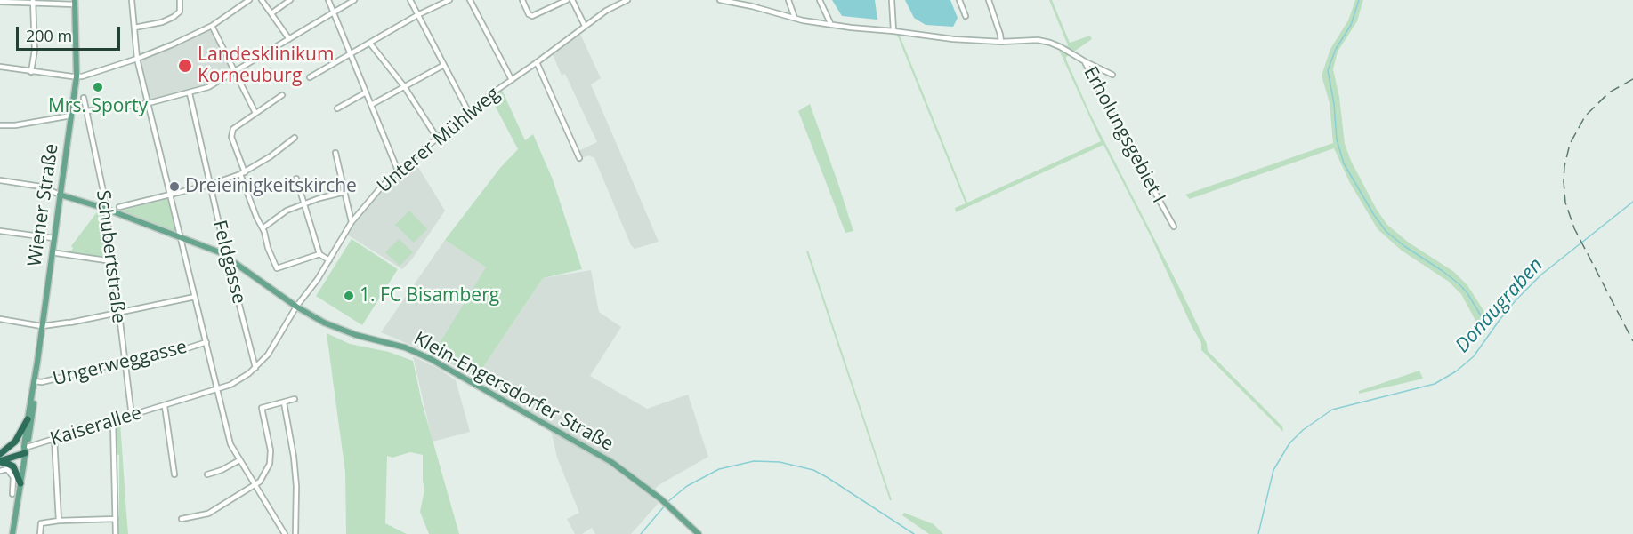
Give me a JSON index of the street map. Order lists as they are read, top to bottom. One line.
{"streets":{"main road":["Wiener Straße","Klein-Engersdorfer Straße"],"street":["Erholungsgebiet I","Unterer Mühlweg","Schubertstraße","Feldgasse","Ungerweggasse","Kaiserallee"]},"crossings":[["Unterer Mühlweg","Klein-Engersdorfer Straße"],["Unterer Mühlweg","Kaiserallee"],["Wiener Straße","Ungerweggasse"],["Wiener Straße","Klein-Engersdorfer Straße"],["Wiener Straße","Kaiserallee"],["Schubertstraße","Ungerweggasse"],["Schubertstraße","Klein-Engersdorfer Straße"],["Schubertstraße","Kaiserallee"],["Feldgasse","Klein-Engersdorfer Straße"],["Feldgasse","Kaiserallee"],["Klein-Engersdorfer Straße","Kaiserallee"]],"water":["Donaugraben"],"places":["Landesklinikum Korneuburg","Mrs. Sporty","Dreieinigkeitskirche","1. FC Bisamberg"],"scale_bar":"200 m"}
